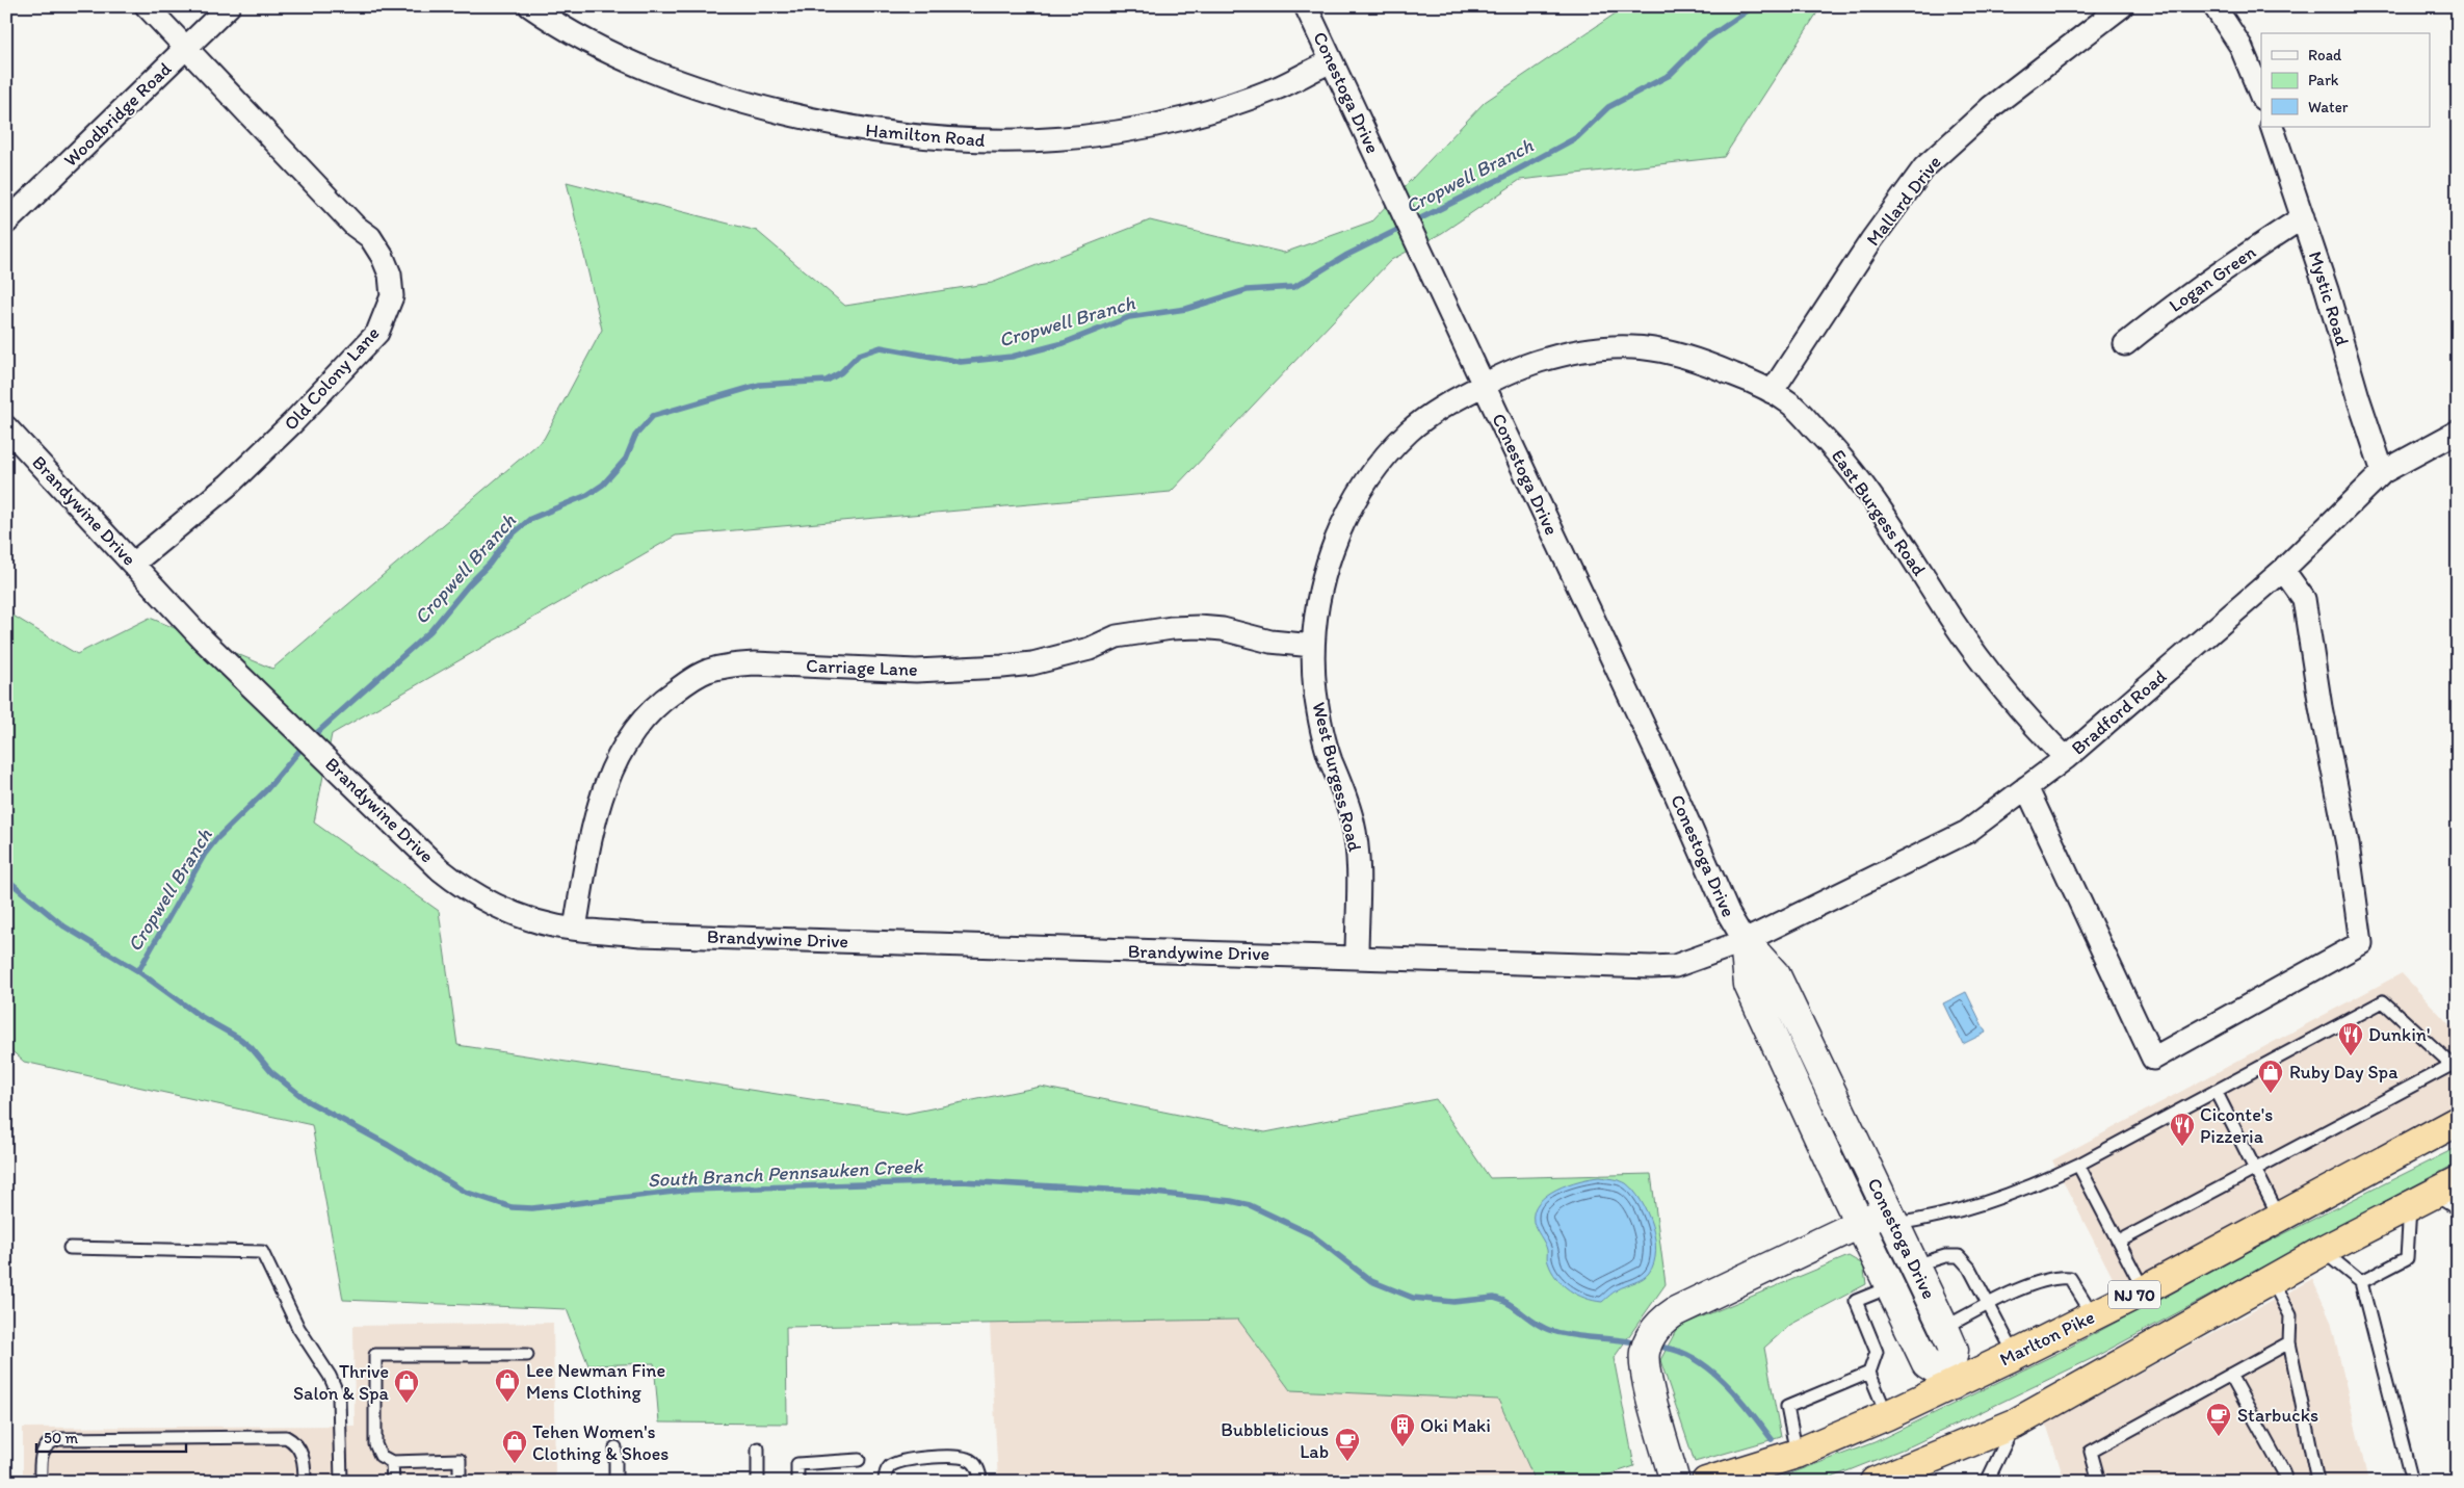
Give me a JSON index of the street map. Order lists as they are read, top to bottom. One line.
{"streets":{"highway":["NJ 70","Marlton Pike"],"street":["Conestoga Drive","Woodbridge Road","Hamilton Road","Mallard Drive","Logan Green","Mystic Road","Old Colony Lane","Brandywine Drive","East Burgess Road","Carriage Lane","Bradford Road","West Burgess Road"]},"crossings":[["Conestoga Drive","Hamilton Road"],["Conestoga Drive","Brandywine Drive"],["Conestoga Drive","East Burgess Road"],["Conestoga Drive","Bradford Road"],["Conestoga Drive","West Burgess Road"],["Conestoga Drive","Marlton Pike"],["Woodbridge Road","Old Colony Lane"],["Mallard Drive","East Burgess Road"],["Logan Green","Mystic Road"],["Mystic Road","Bradford Road"],["Old Colony Lane","Brandywine Drive"],["Brandywine Drive","Carriage Lane"],["Brandywine Drive","Bradford Road"],["Brandywine Drive","West Burgess Road"],["East Burgess Road","Bradford Road"],["East Burgess Road","West Burgess Road"],["Carriage Lane","West Burgess Road"]],"water":["Cropwell Branch","South Branch Pennsauken Creek"],"places":{"restaurant":["Dunkin'","Ciconte's Pizzeria"],"shop":["Ruby Day Spa","Lee Newman Fine Mens Clothing","Thrive Salon & Spa","Tehen Women's Clothing & Shoes"],"cafe":["Starbucks","Bubblelicious Lab"],"building":["Oki Maki"]},"legend":["Road","Park","Water"],"scale_bar":"50 m"}
